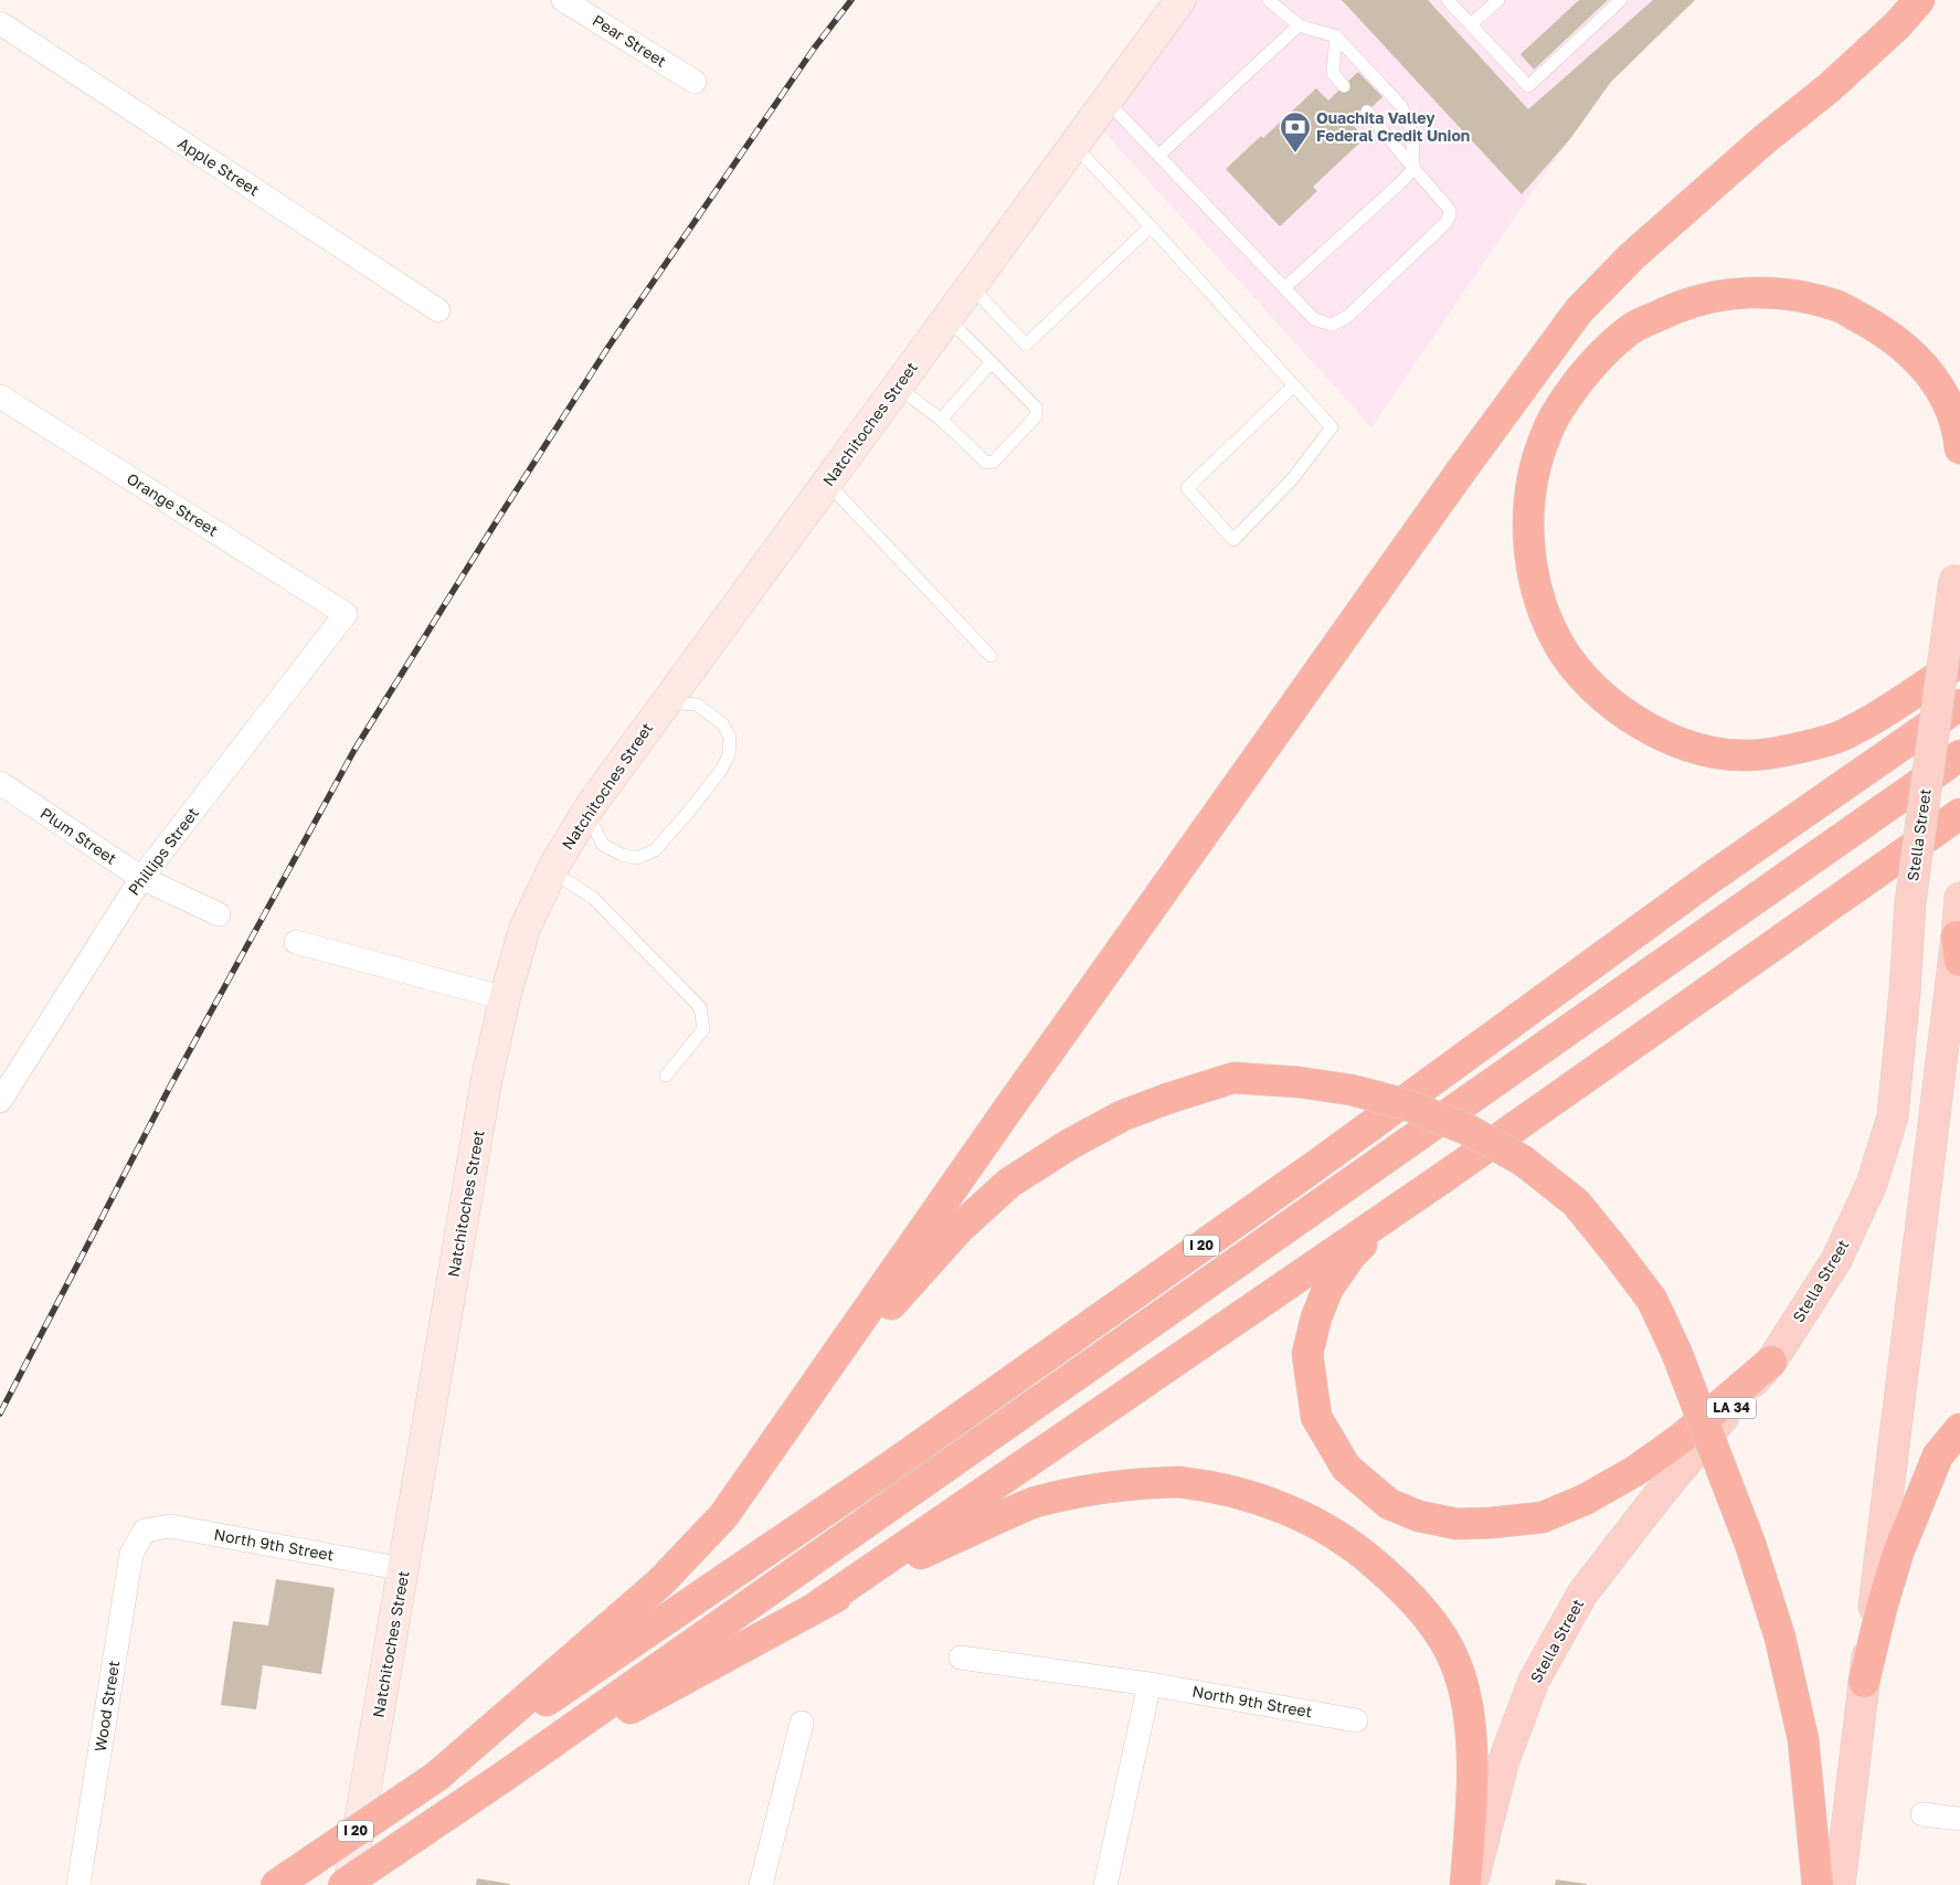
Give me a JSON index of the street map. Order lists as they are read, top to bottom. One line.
{"streets":{"highway":["I 20"],"main road":["Stella Street","LA 34"],"street":["Pear Street","Apple Street","Natchitoches Street","Orange Street","Plum Street","Phillips Street","North 9th Street","Wood Street"]},"crossings":[["Natchitoches Street","North 9th Street"],["Orange Street","Phillips Street"],["Plum Street","Phillips Street"],["North 9th Street","Wood Street"]],"places":{"bank":["Ouachita Valley Federal Credit Union"]}}
